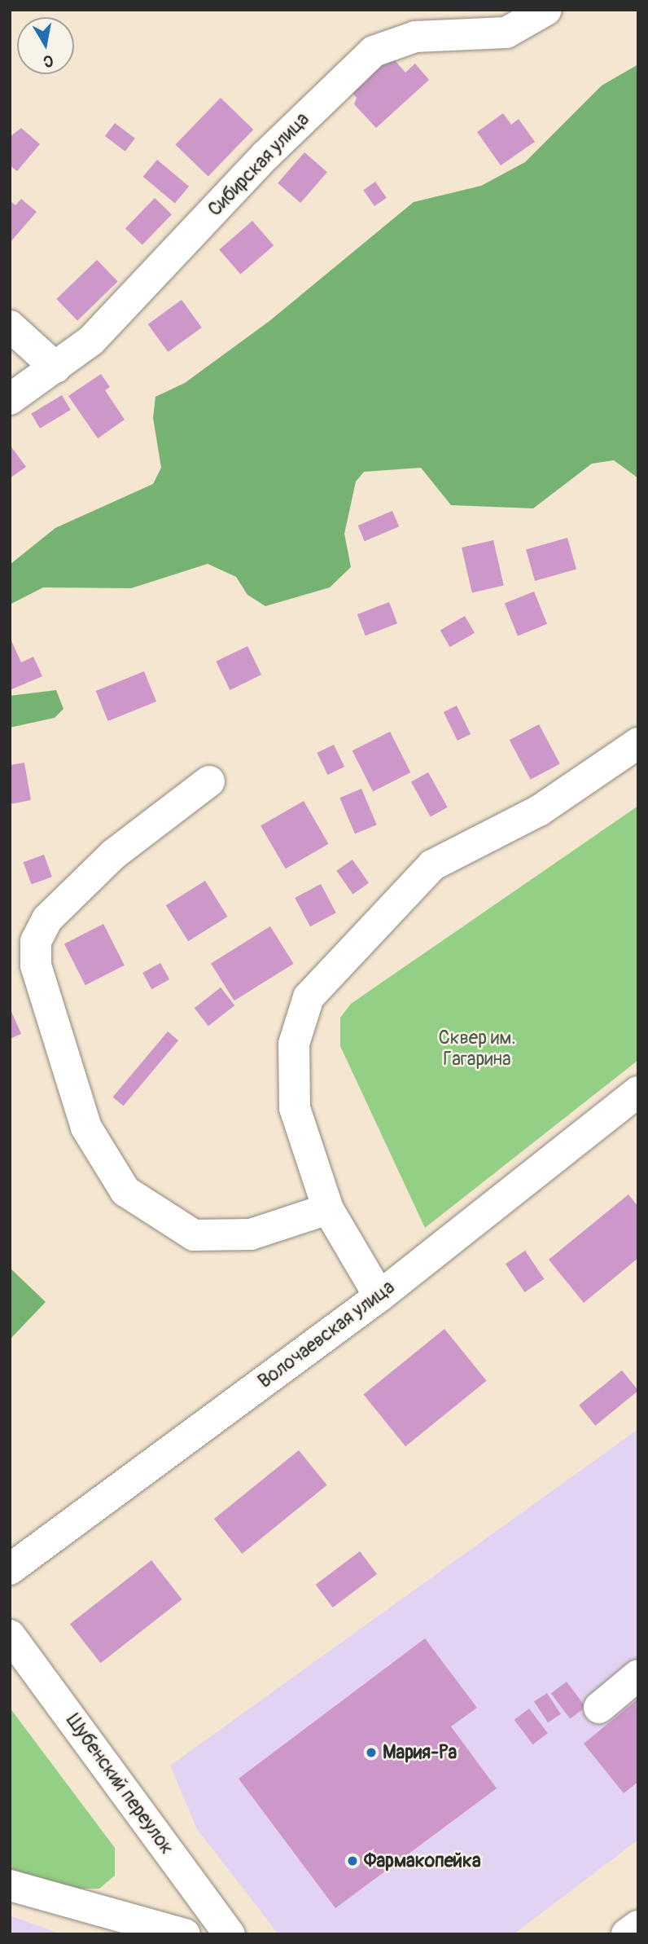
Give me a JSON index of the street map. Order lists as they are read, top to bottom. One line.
{"streets":{"street":["Сибирская улица","Волочаевская улица","Шубенский переулок"]},"parks":["Сквер им. Гагарина"],"places":["Мария-Ра","Фармакопейка"],"north":"bottom"}
